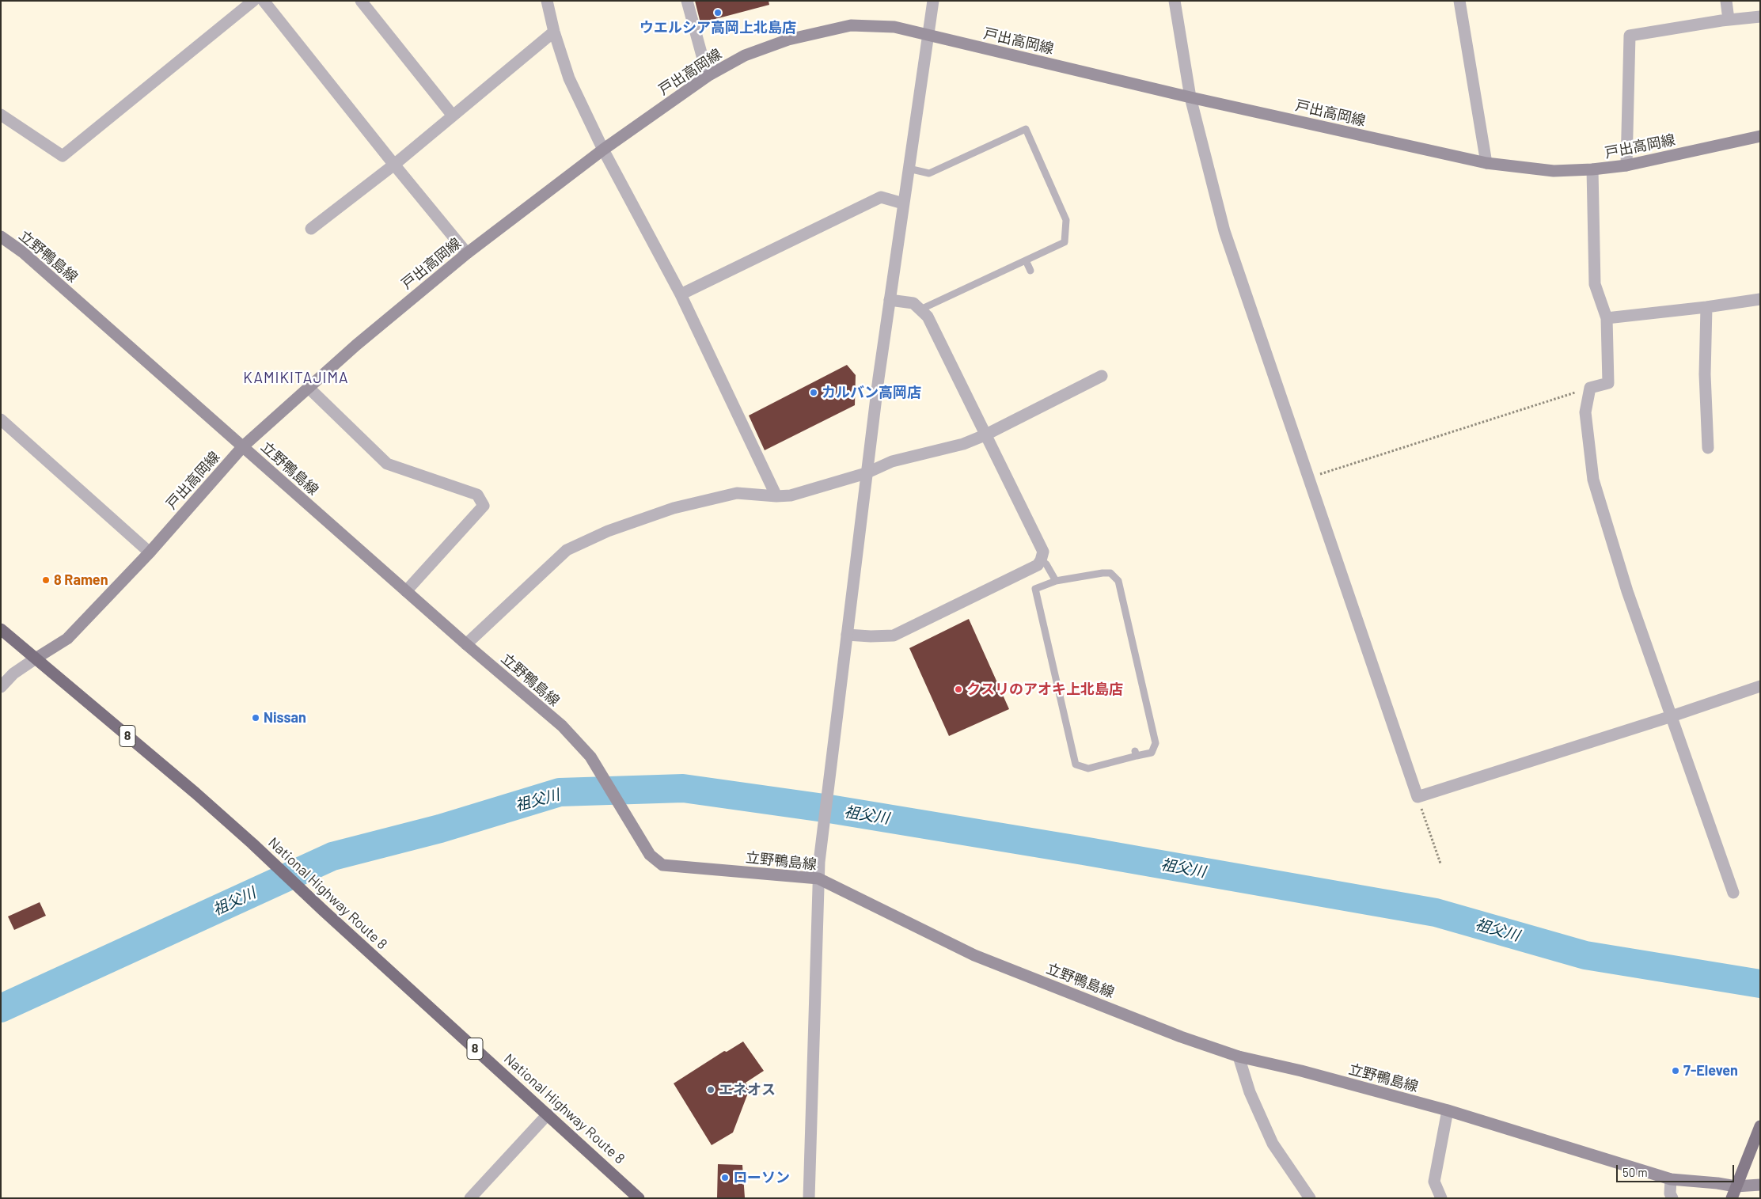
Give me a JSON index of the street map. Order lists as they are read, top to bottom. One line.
{"streets":{"highway":["8","National Highway Route 8"],"main road":["戸出高岡線","立野鴨島線"]},"crossings":[["戸出高岡線","立野鴨島線"],["戸出高岡線","National Highway Route 8"]],"districts":["KAMIKITAJIMA"],"water":["祖父川"],"places":["ウエルシア高岡上北島店","カルバン高岡店","8 Ramen","クスリのアオキ上北島店","Nissan","7-Eleven","エネオス","ローソン"],"scale_bar":"50 m"}
